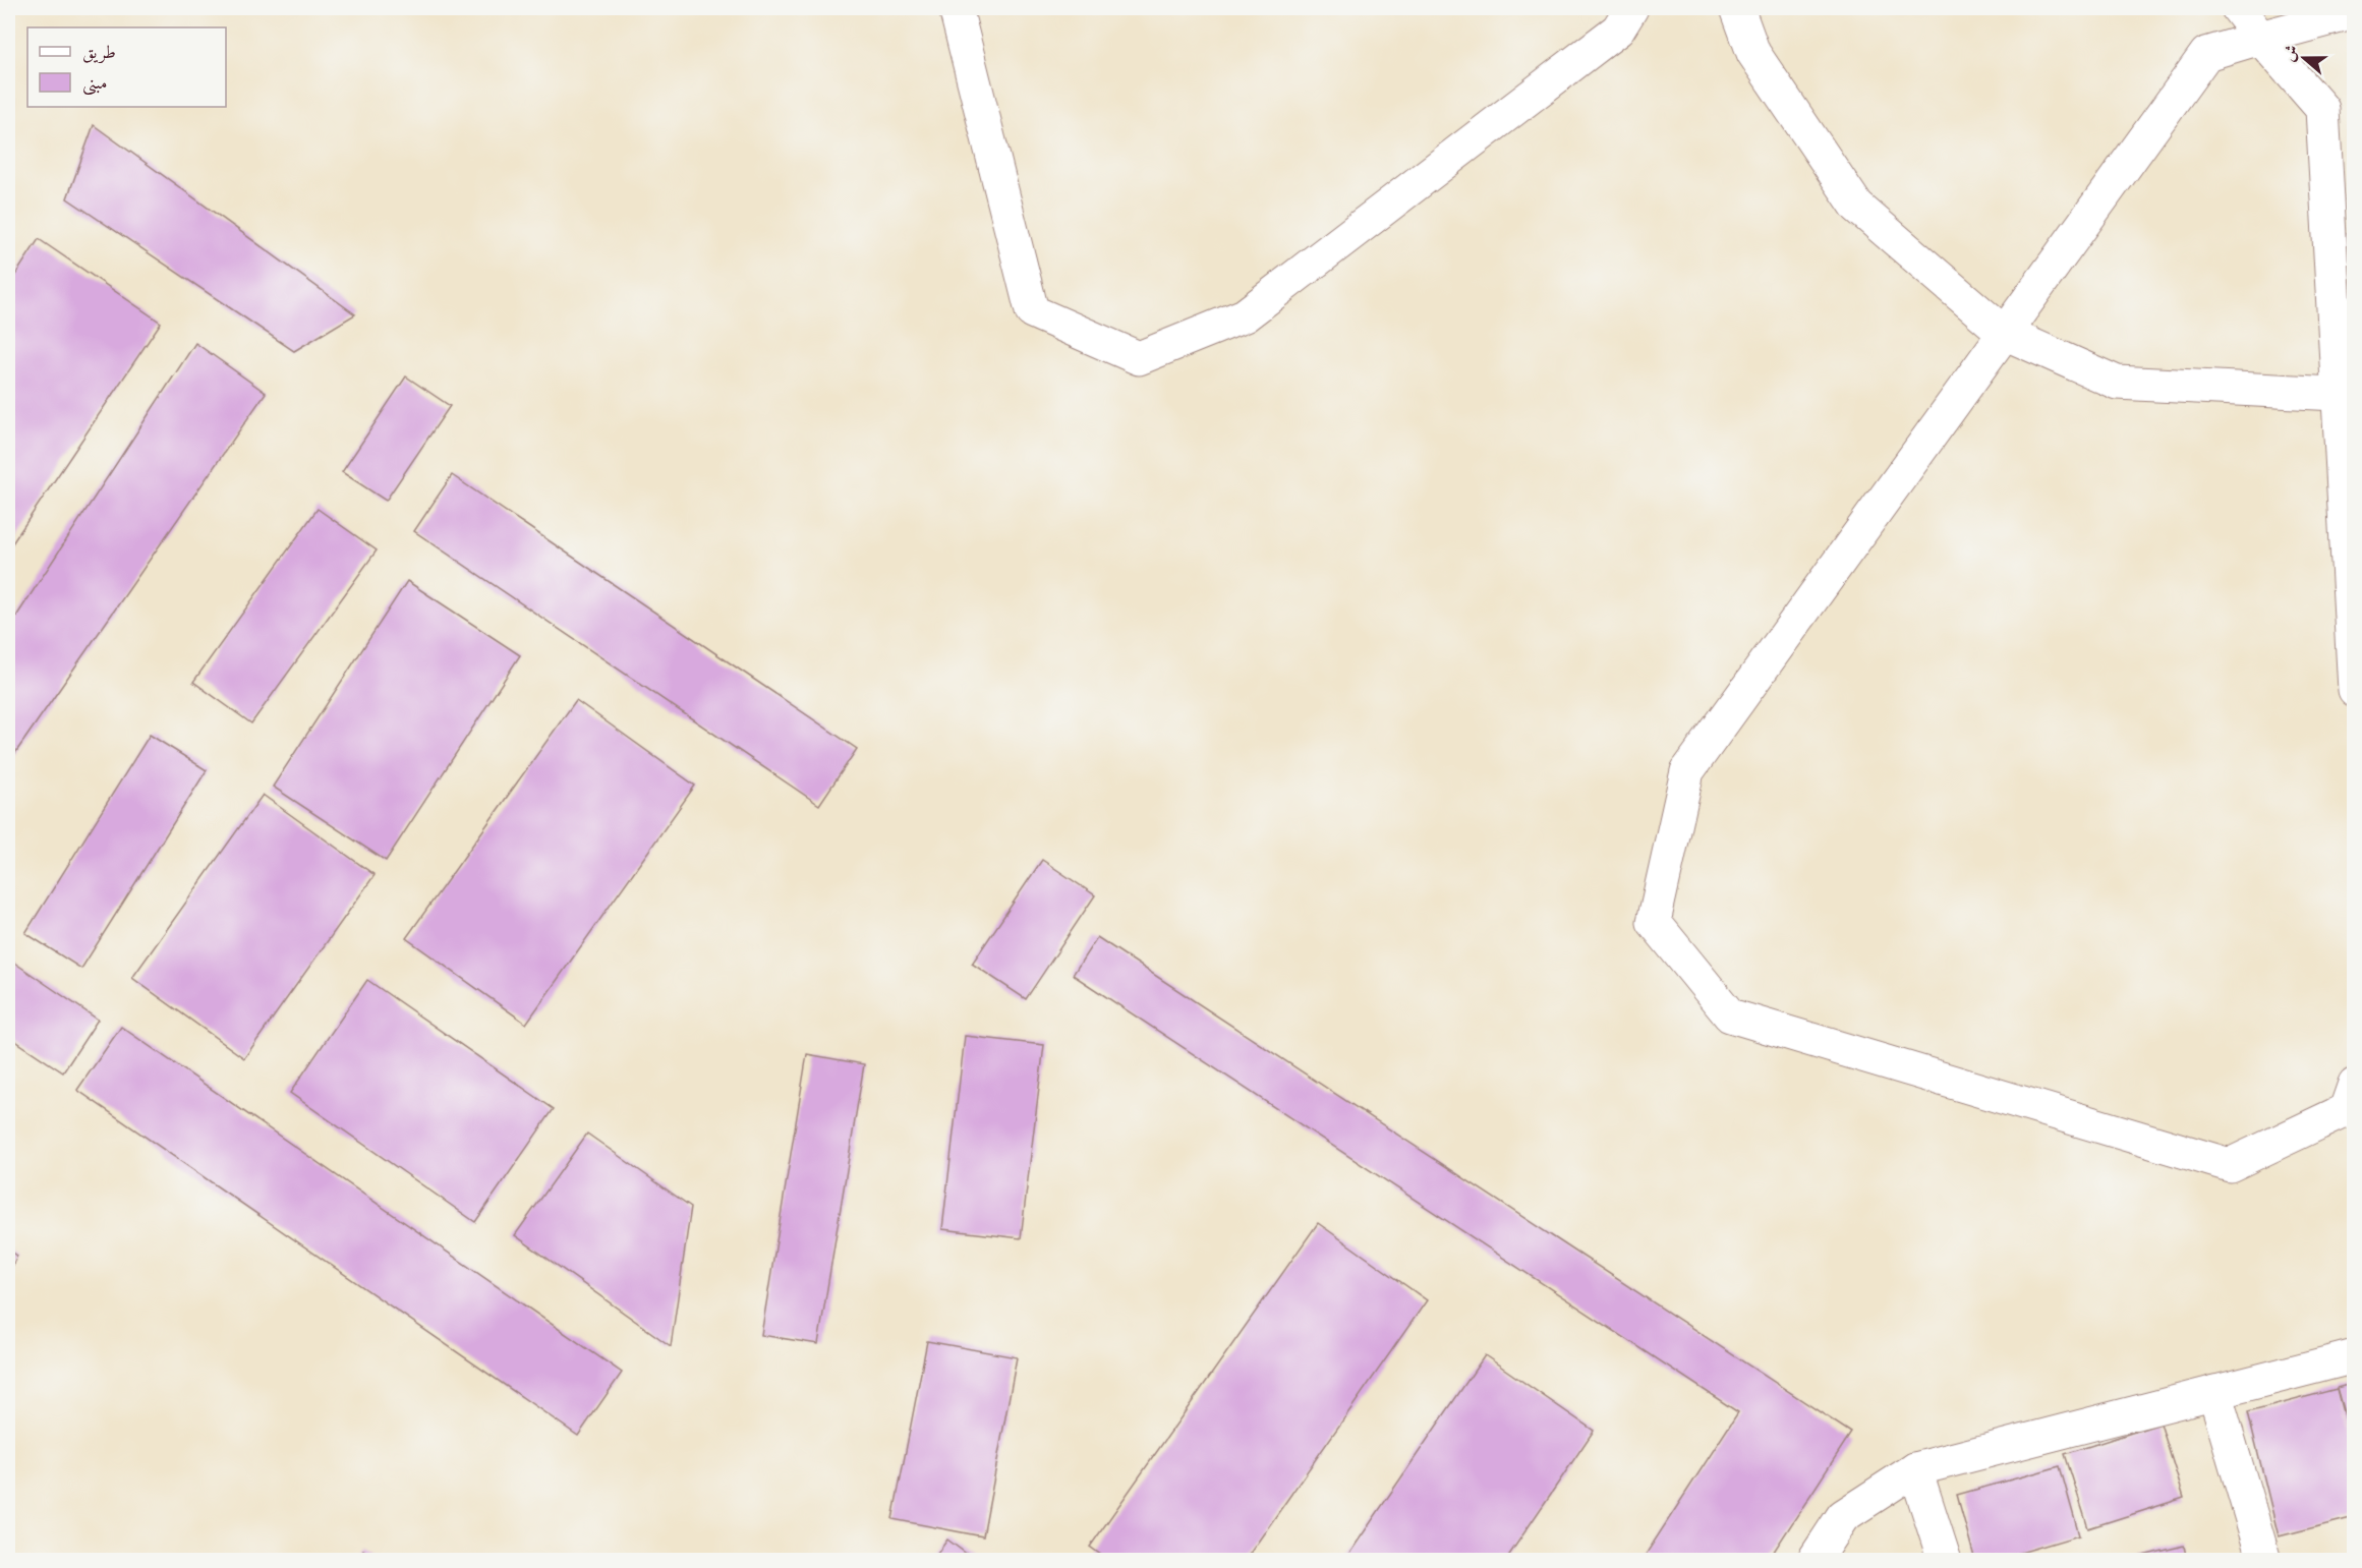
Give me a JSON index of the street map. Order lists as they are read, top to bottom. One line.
{"legend":["طريق","مبنى"],"north":"left"}
